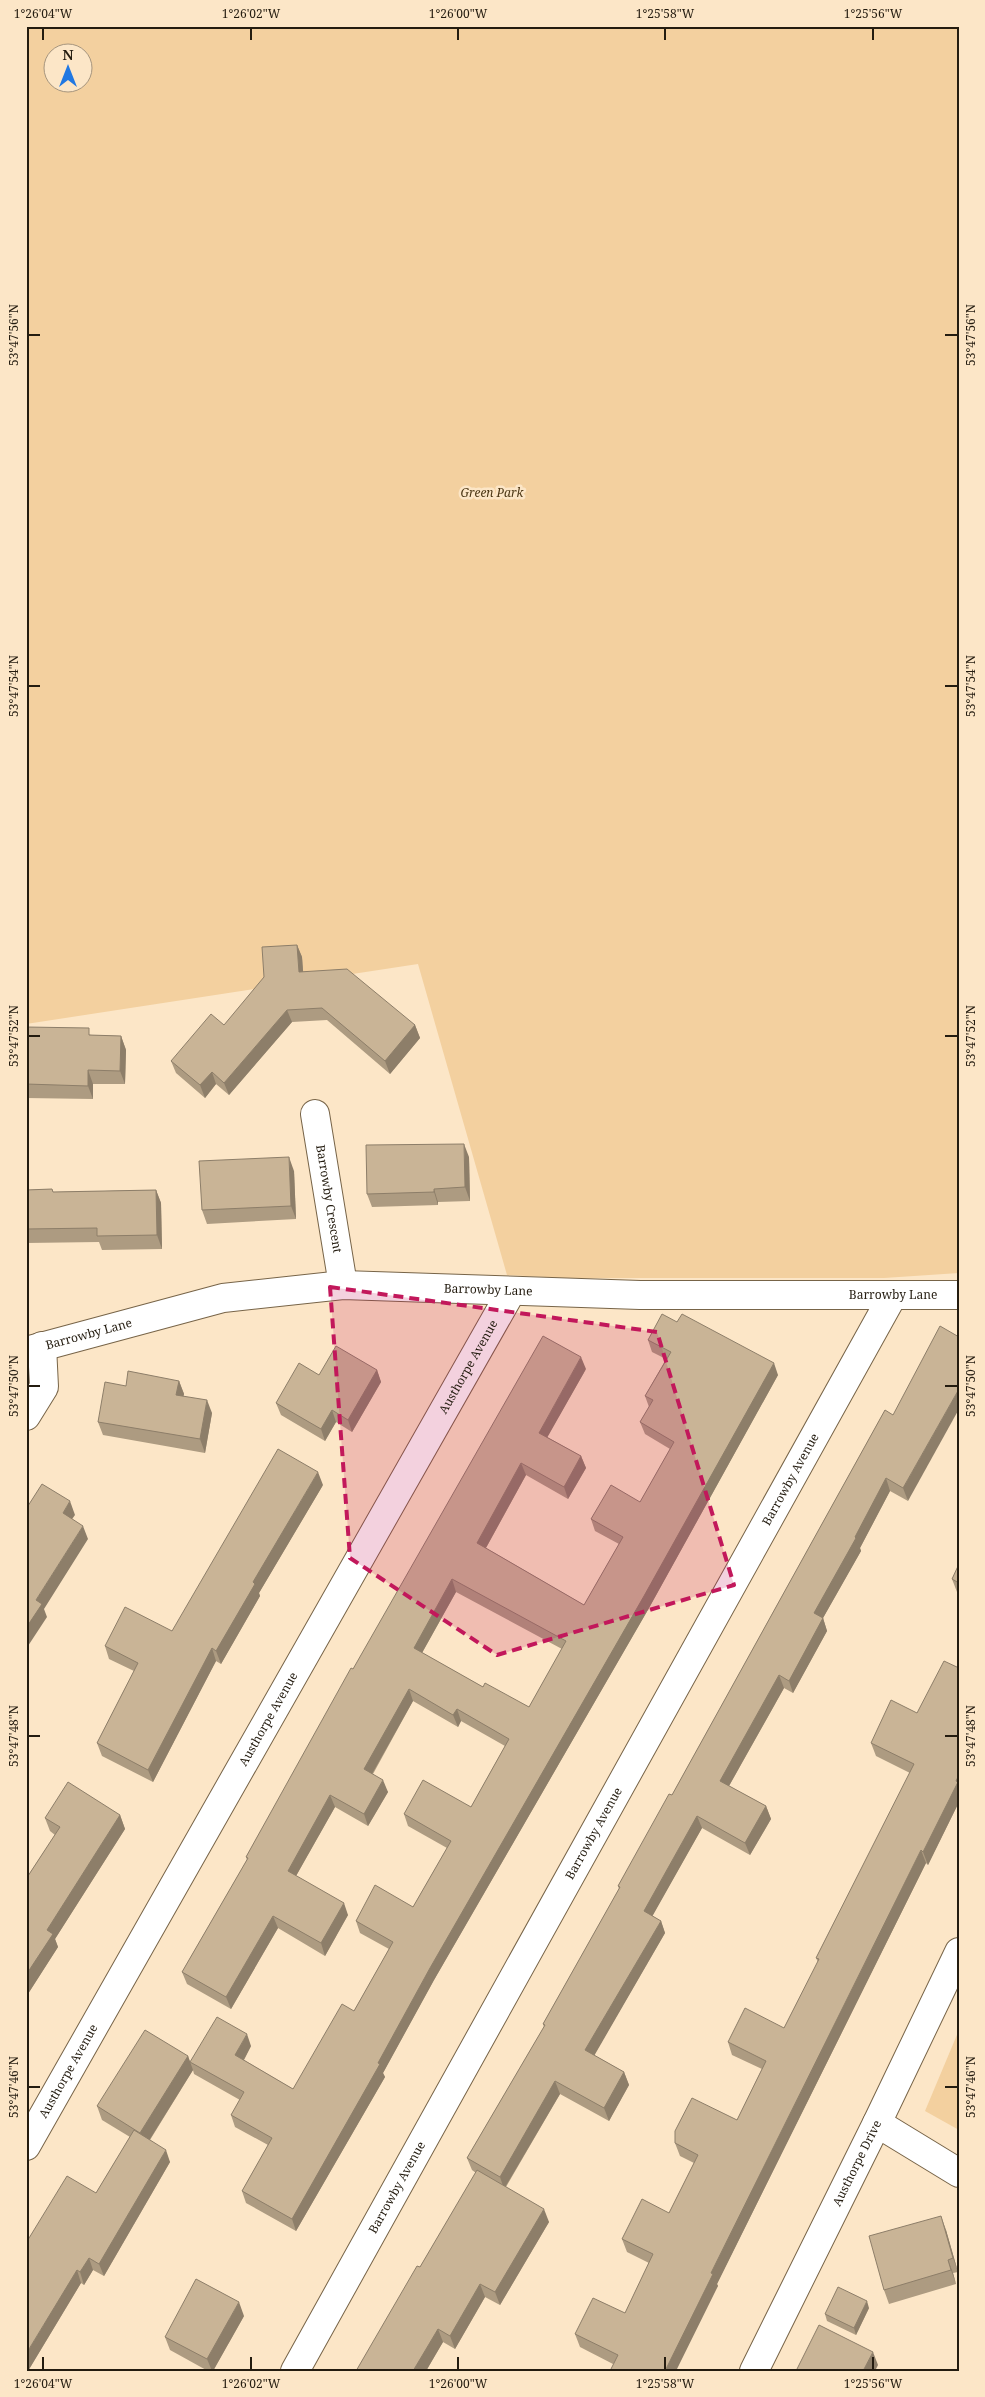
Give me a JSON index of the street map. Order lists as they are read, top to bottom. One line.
{"streets":{"street":["Barrowby Crescent","Barrowby Lane","Austhorpe Avenue","Barrowby Avenue","Austhorpe Drive"]},"crossings":[["Barrowby Crescent","Barrowby Lane"],["Barrowby Lane","Austhorpe Avenue"],["Barrowby Lane","Barrowby Avenue"]],"parks":["Green Park"],"north":"top","coordinates":["1°26'04\"W","1°26'02\"W","1°26'00\"W","1°25'58\"W","1°25'56\"W","53°47'56\"N","53°47'54\"N","53°47'52\"N","53°47'50\"N","53°47'48\"N","53°47'46\"N"]}
